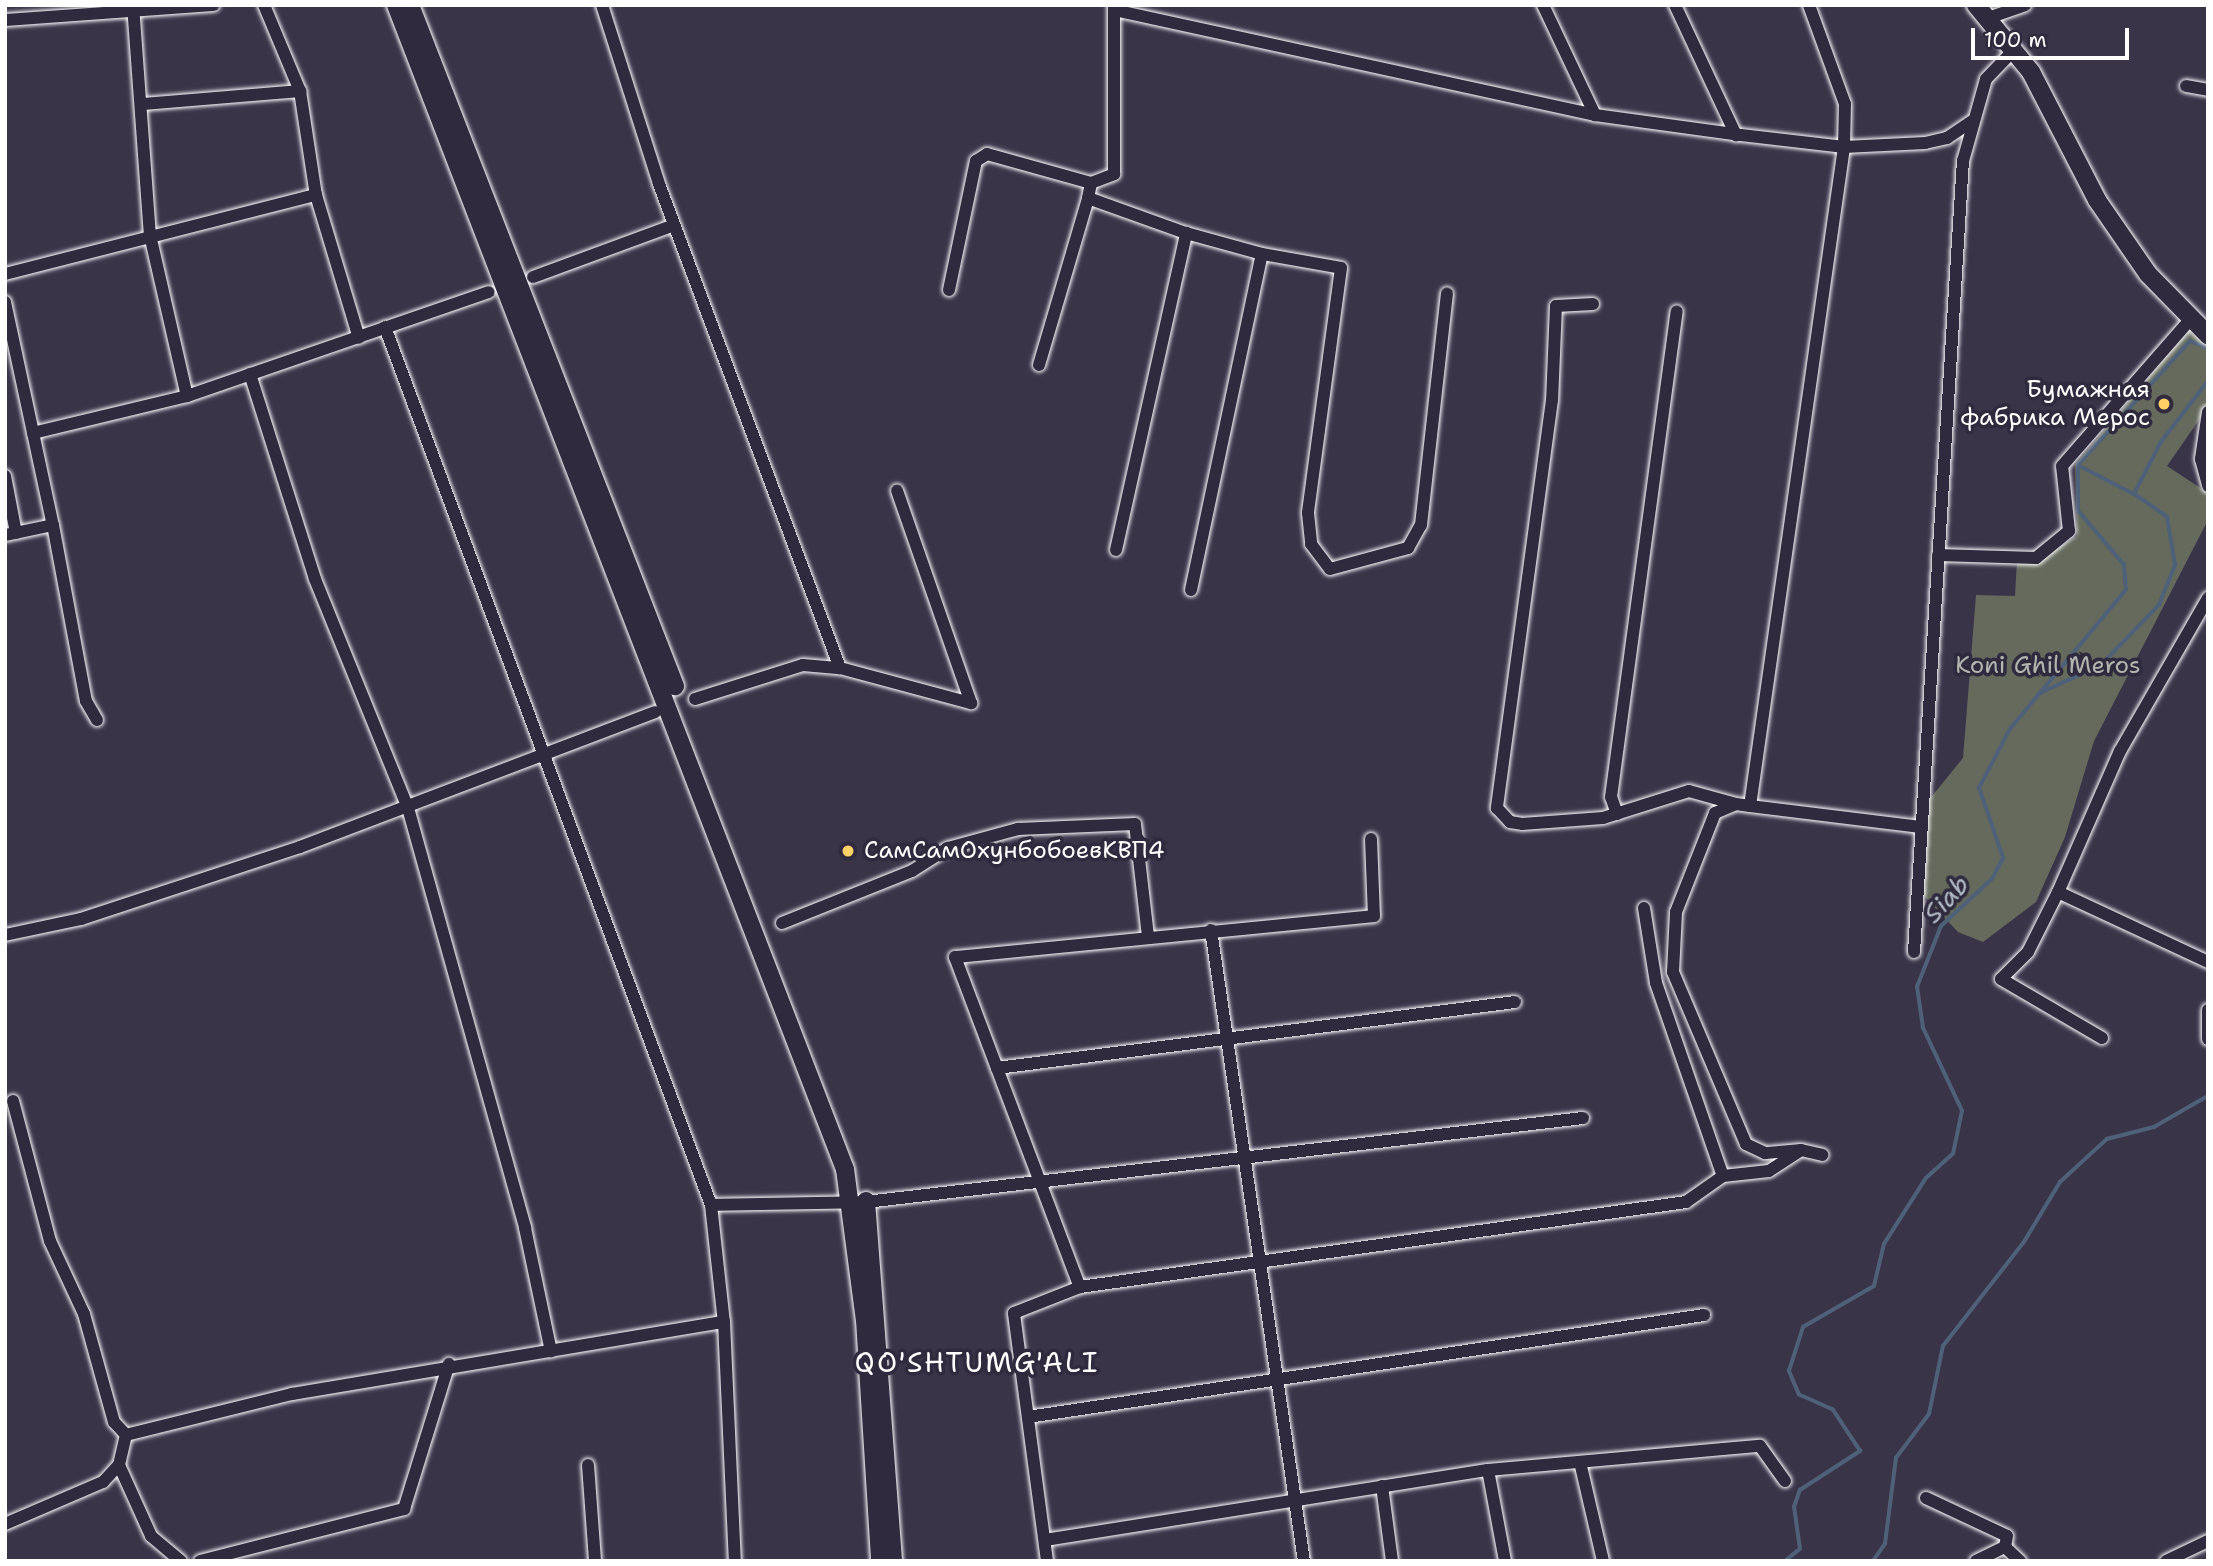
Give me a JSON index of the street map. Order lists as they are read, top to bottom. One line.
{"districts":["QO'SHTUMG'ALI"],"water":["Siab"],"parks":["Koni Ghil Meros"],"places":["Бумажная фабрика Мерос","СамСамОхунбобоевКВП4"],"scale_bar":"100 m"}
